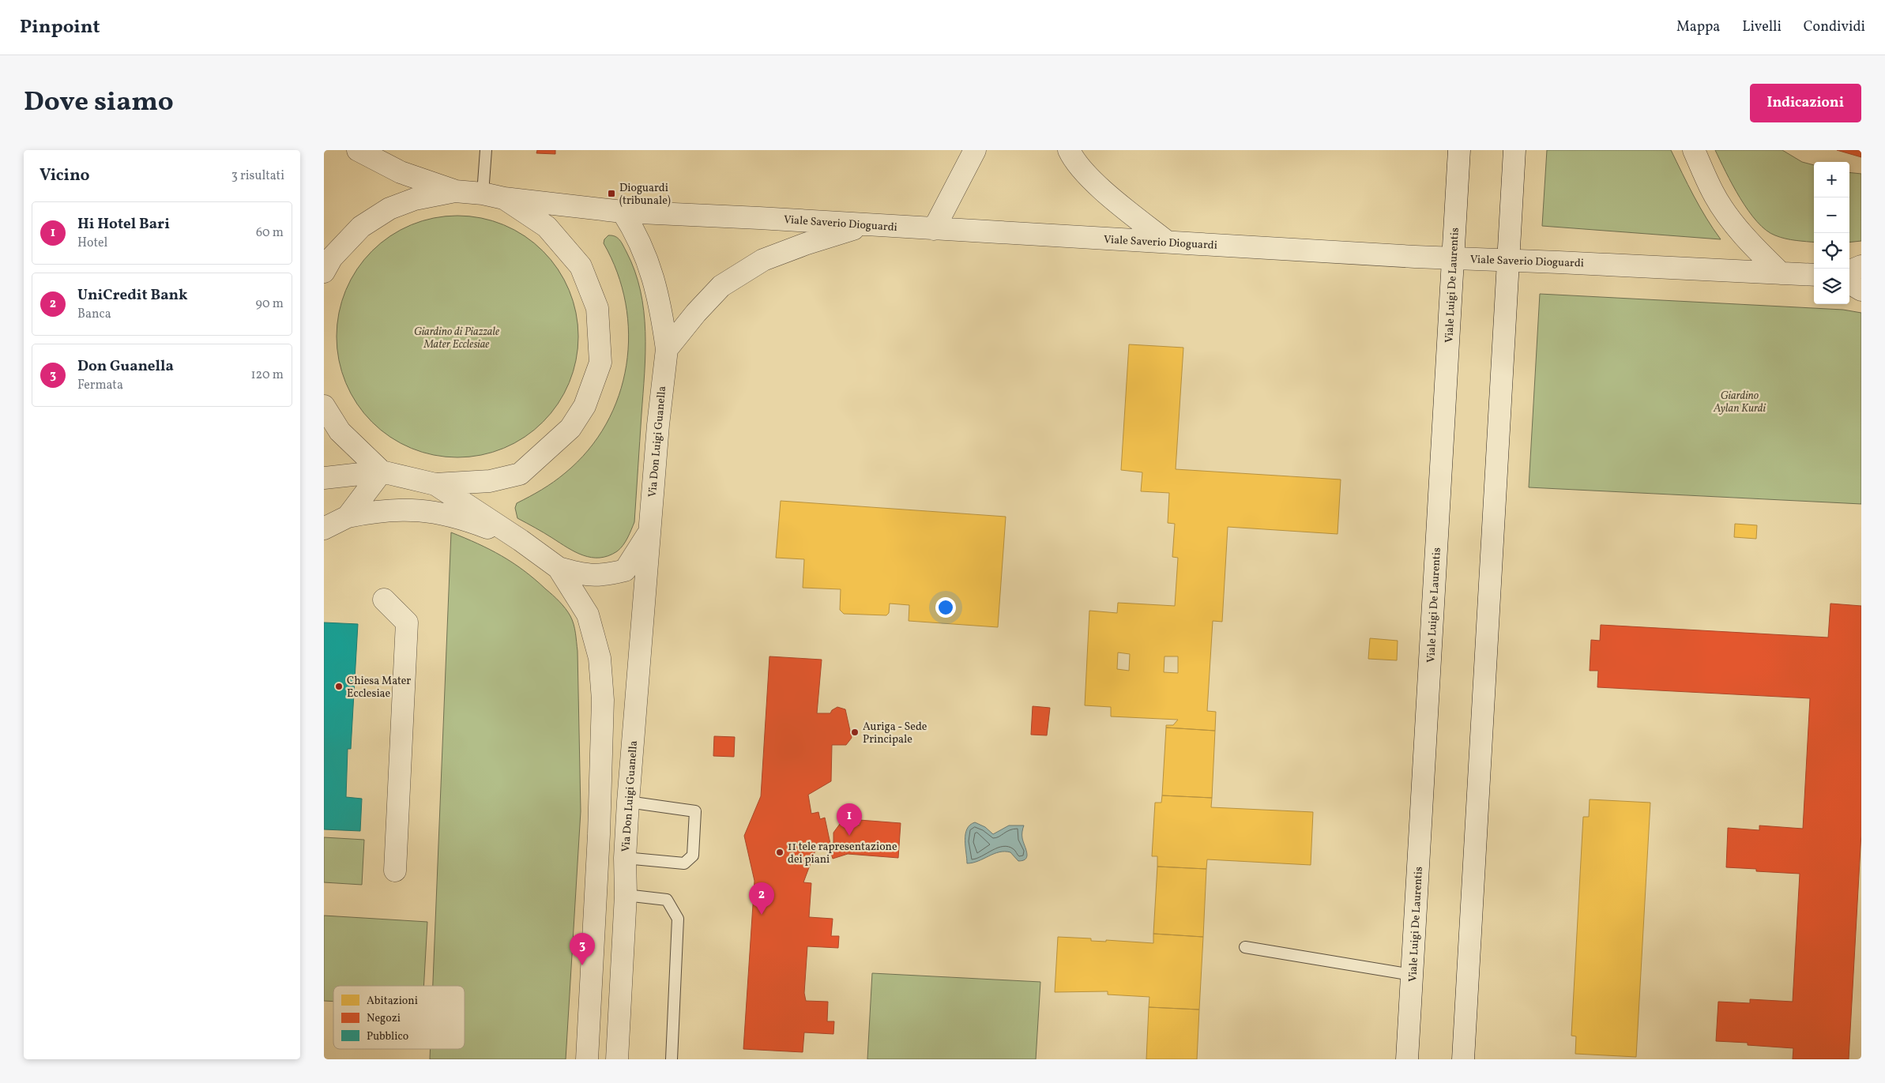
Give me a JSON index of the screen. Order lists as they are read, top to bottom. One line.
{"streets":{"street":["Viale Saverio Dioguardi","Viale Luigi De Laurentis","Via Don Luigi Guanella"]},"crossings":[["Viale Saverio Dioguardi","Viale Luigi De Laurentis"],["Viale Saverio Dioguardi","Via Don Luigi Guanella"]],"parks":["Giardino di Piazzale Mater Ecclesiae","Giardino Aylan Kurdi"],"places":{"transit":["Dioguardi (tribunale)"],"other":["Chiesa Mater Ecclesiae","Auriga - Sede Principale","11 tele rapresentazione dei piani"]},"legend":["Abitazioni","Negozi","Pubblico"],"page":{"header":"Pinpoint","nav":["Mappa","Livelli","Condividi"],"title":"Dove siamo","buttons":"Indicazioni","heading":["Vicino","3 risultati"],"map_buttons":["+","−"],"list":[{"mark":"1","name":"Hi Hotel Bari","note":"Hotel","value":"60 m"},{"mark":"2","name":"UniCredit Bank","note":"Banca","value":"90 m"},{"mark":"3","name":"Don Guanella","note":"Fermata","value":"120 m"}],"pins":["1","2","3"]}}
